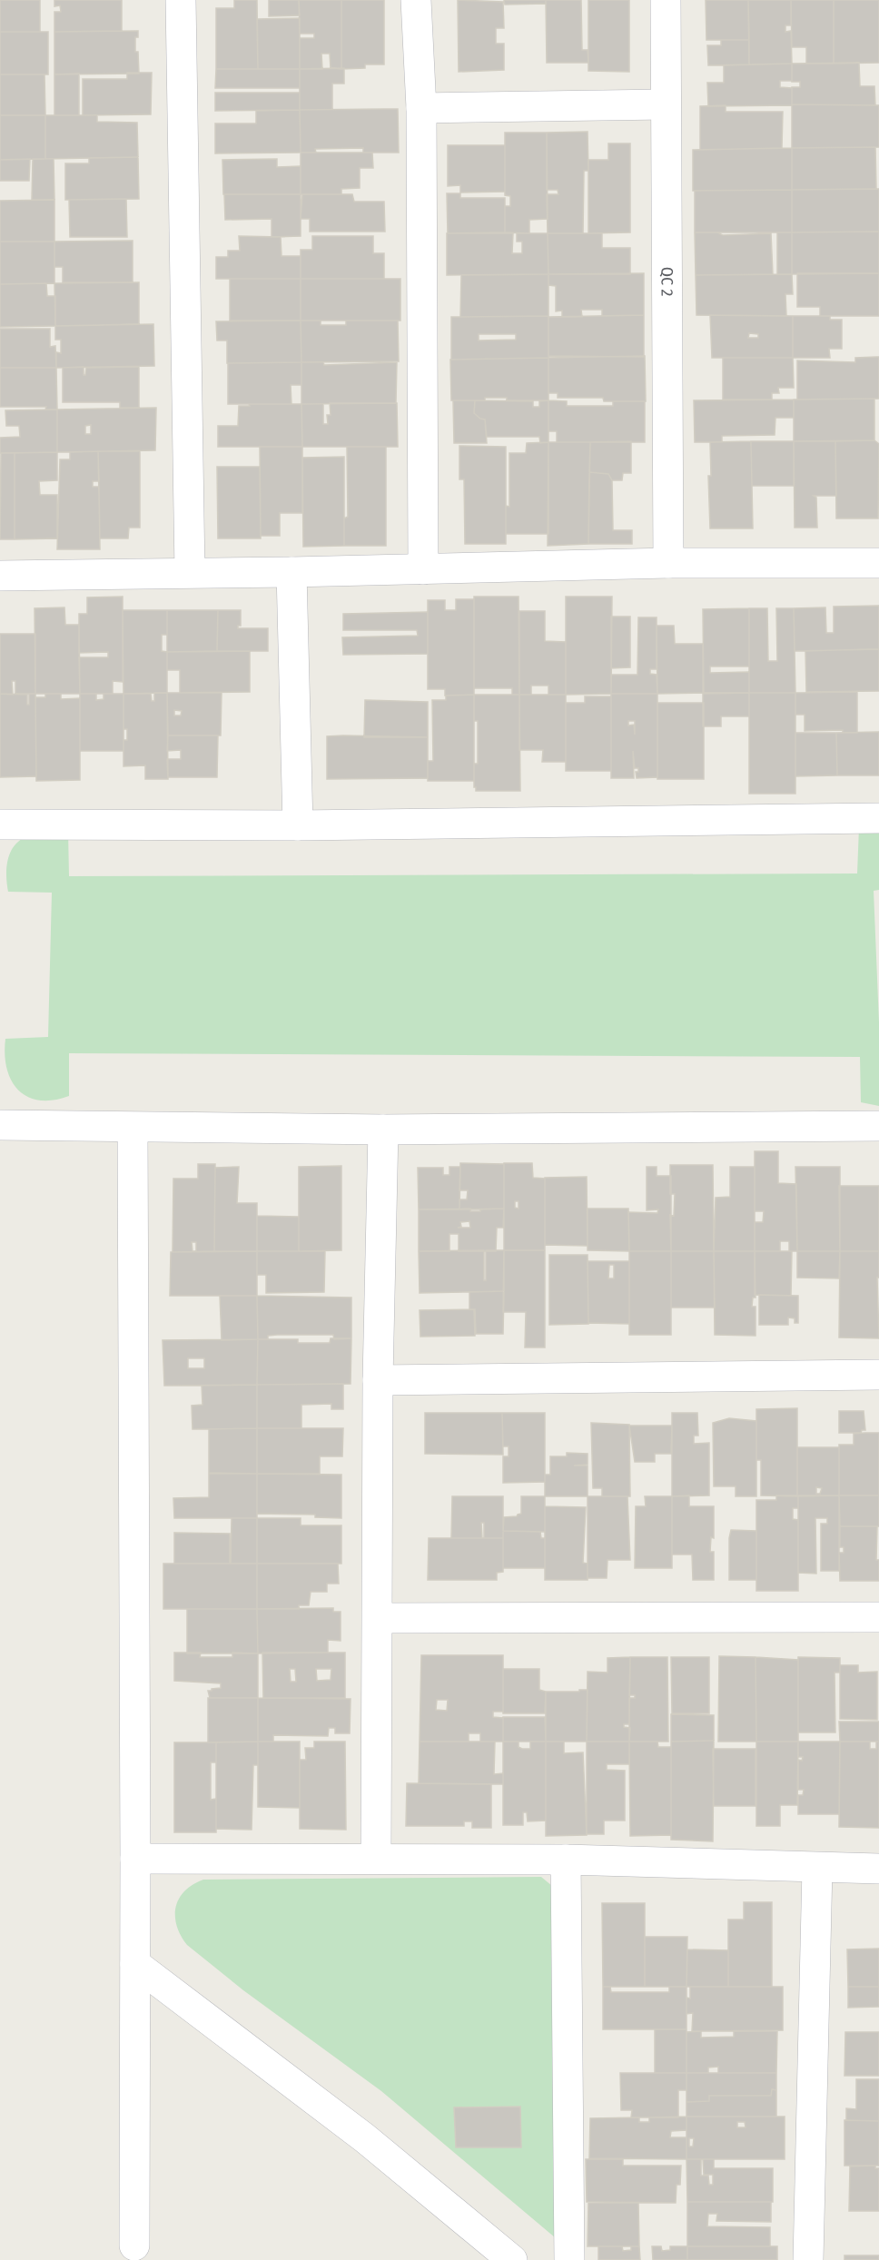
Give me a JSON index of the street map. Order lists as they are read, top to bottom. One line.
{"streets":{"street":["QC 2"]}}
